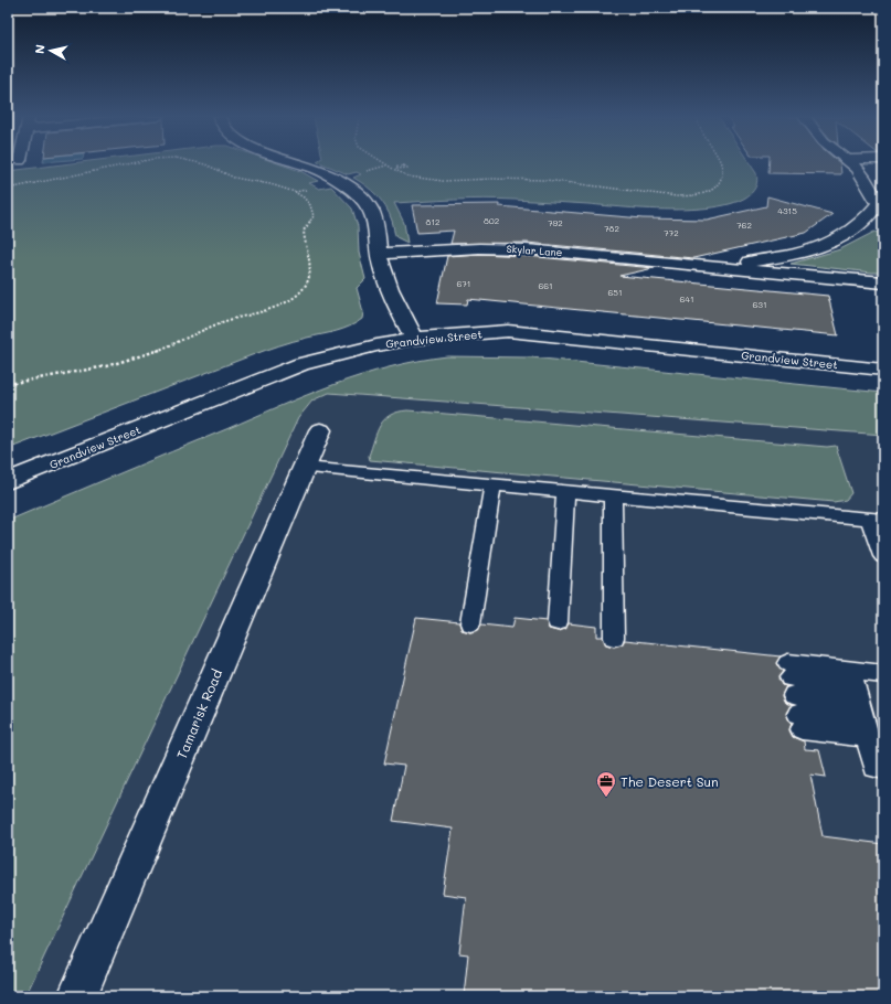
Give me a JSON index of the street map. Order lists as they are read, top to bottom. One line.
{"streets":{"street":["Skylar Lane","Grandview Street","Tamarisk Road"]},"places":{"office":["The Desert Sun"]},"house_numbers":["4315","802","812","792","762","782","772","671","661","651","641","631"],"north":"left"}
